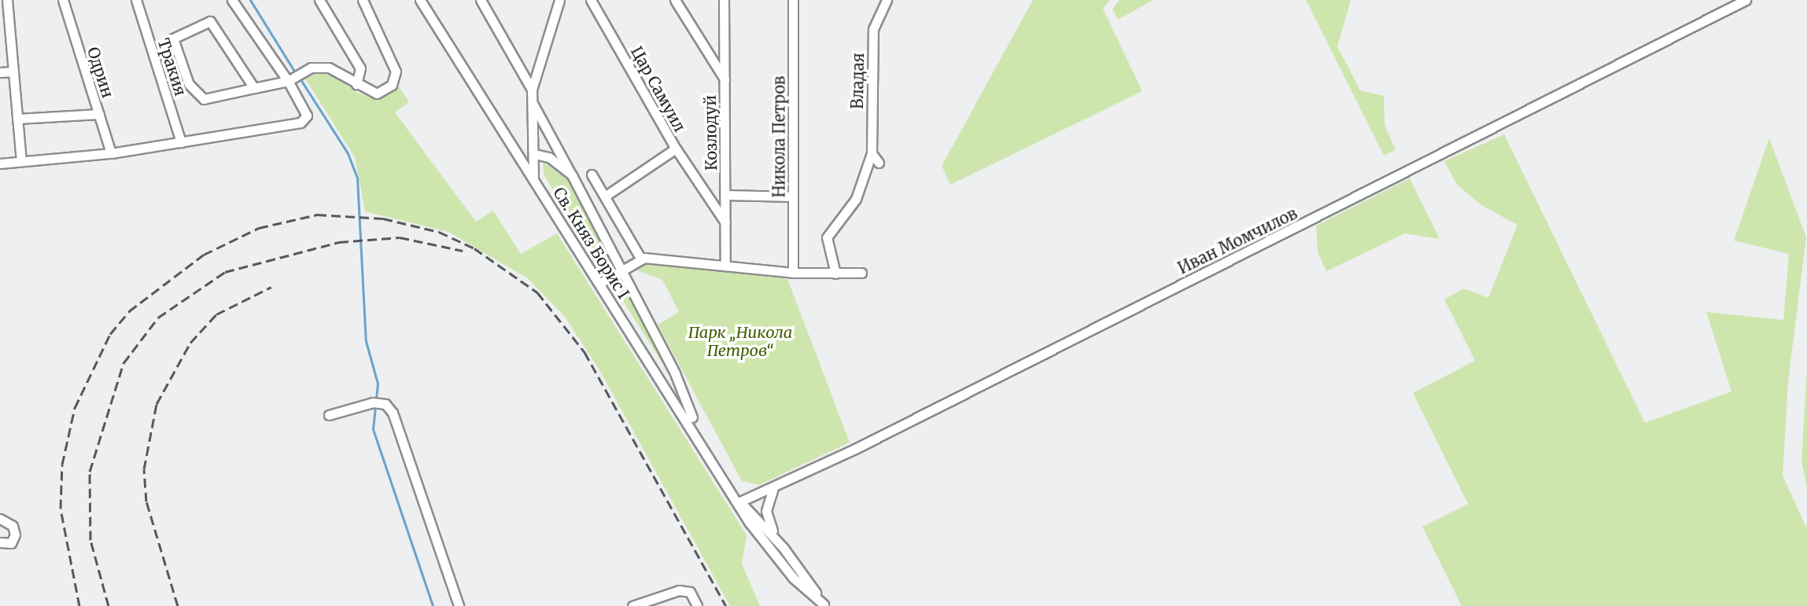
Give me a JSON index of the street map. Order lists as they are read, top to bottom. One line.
{"streets":{"street":["Тракия","Одрин","Владая","Цар Самуил","Козлодуй","Никола Петров","Иван Момчилов","Св. Княз Борис I"]},"crossings":[["Цар Самуил","Козлодуй"],["Иван Момчилов","Св. Княз Борис I"]],"parks":["Парк „Никола Петров“"]}
